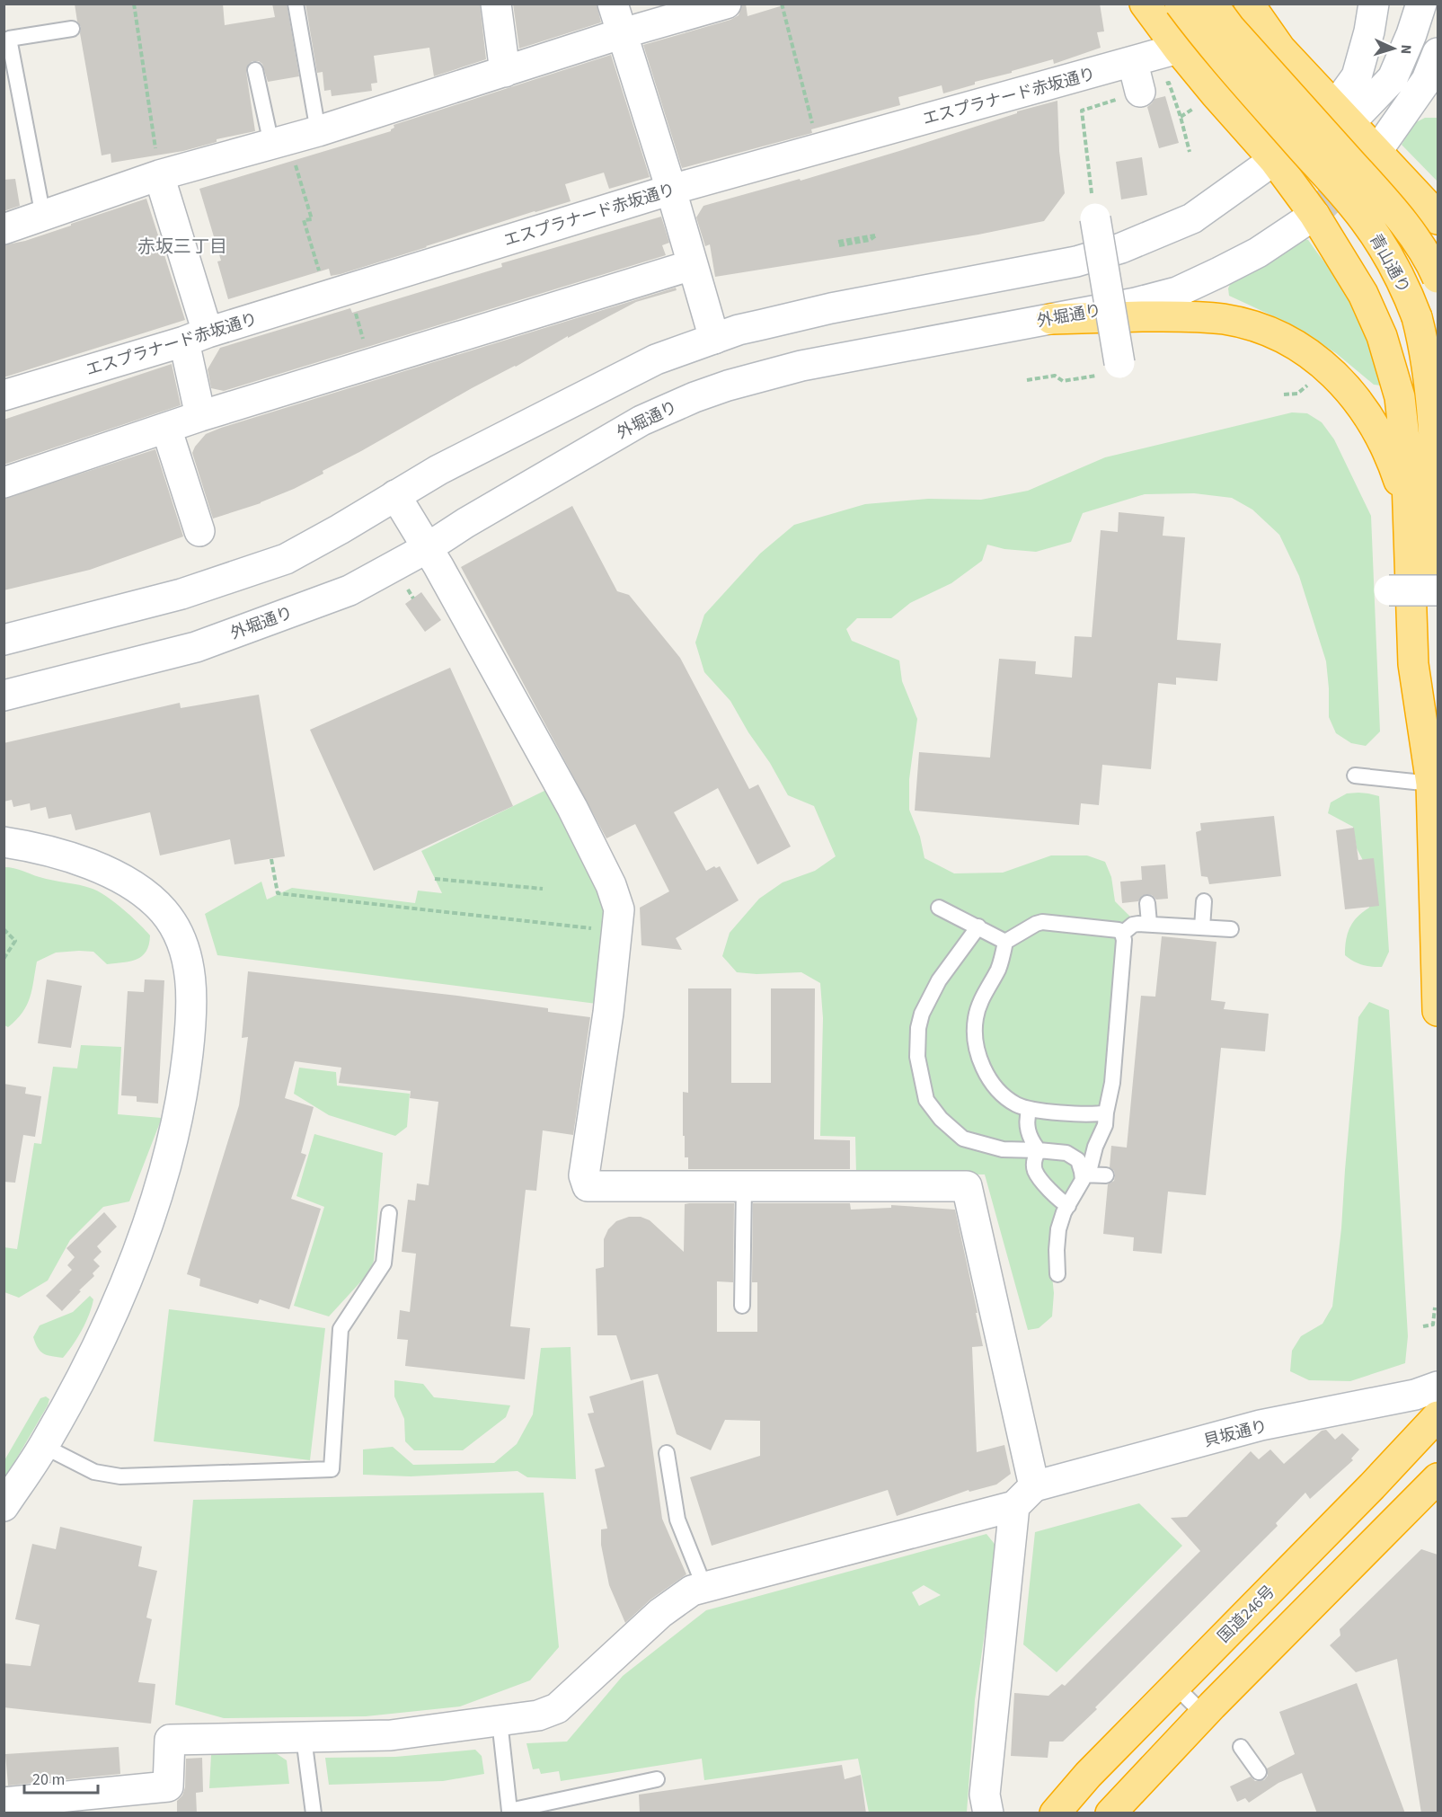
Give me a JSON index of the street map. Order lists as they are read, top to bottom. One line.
{"streets":{"highway":["青山通り","国道246号"],"street":["エスプラナード赤坂通り","外堀通り","貝坂通り"]},"districts":["赤坂三丁目"],"scale_bar":"20 m","north":"right"}
